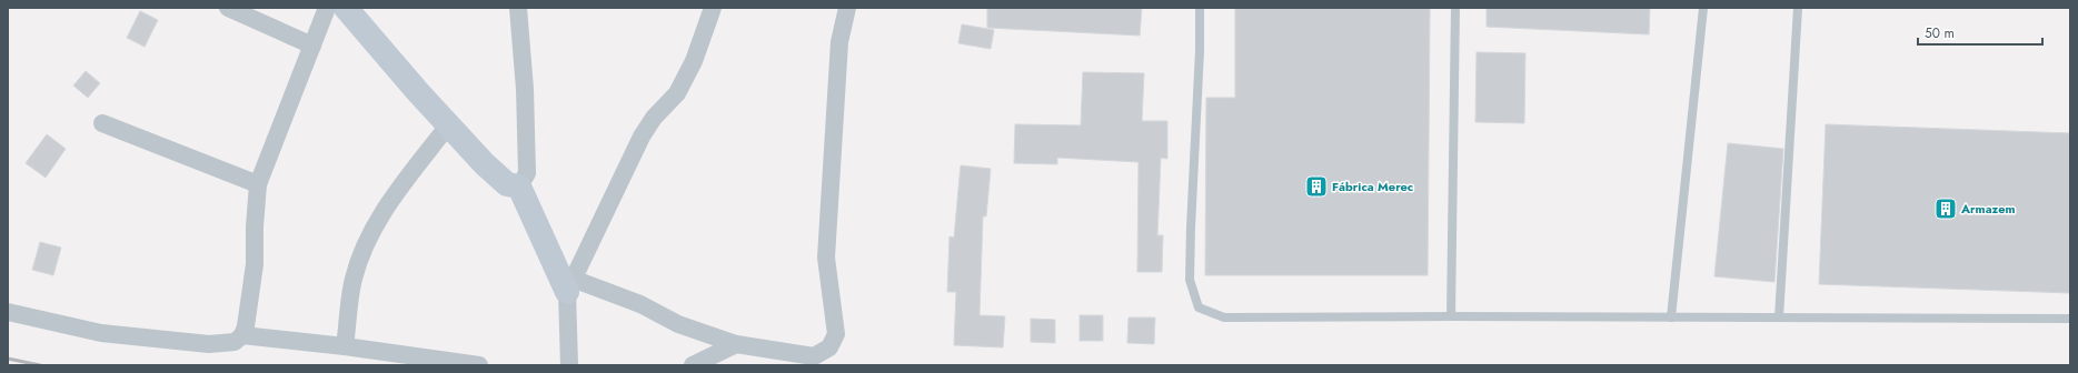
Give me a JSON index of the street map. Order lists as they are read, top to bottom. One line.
{"places":{"building":["Fábrica Merec","Armazem"]},"scale_bar":"50 m"}
